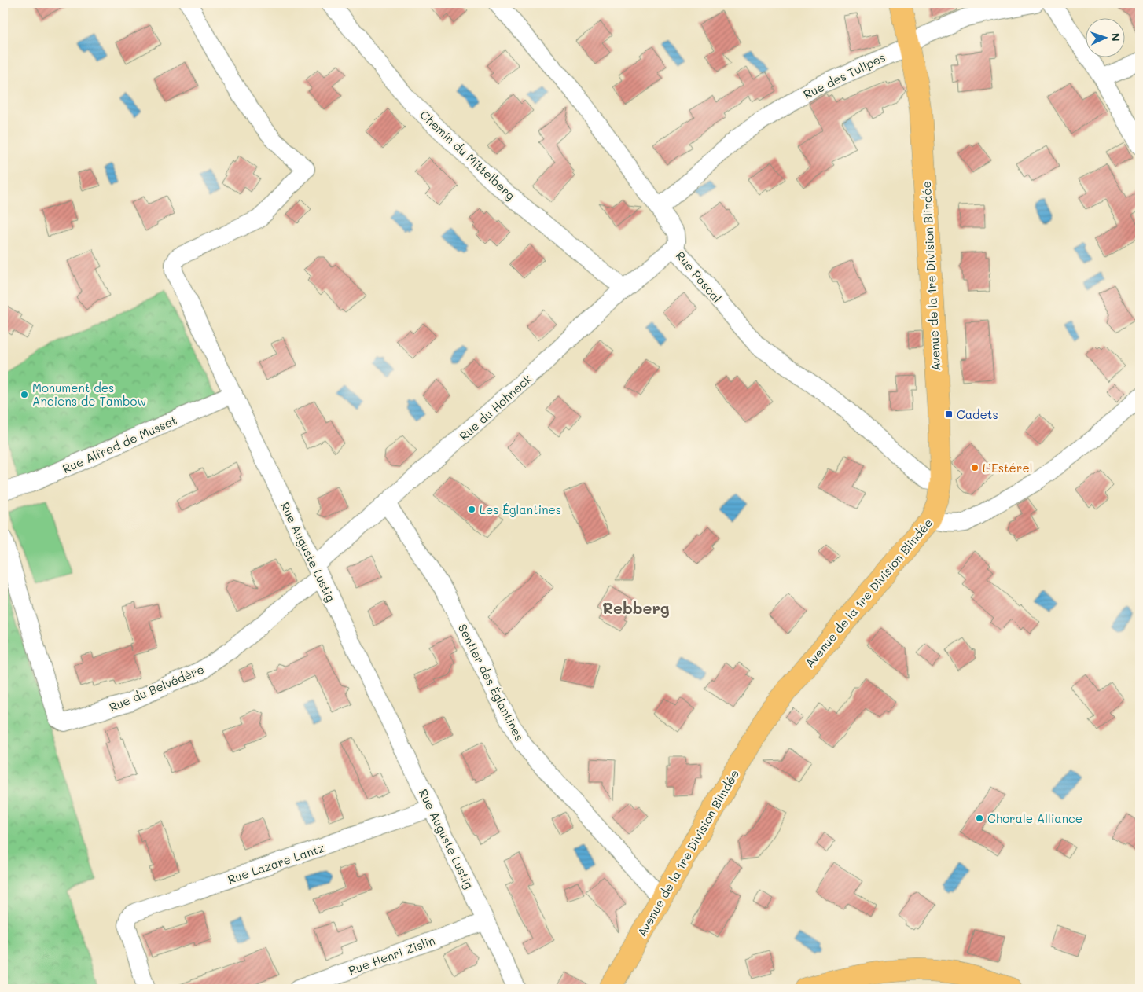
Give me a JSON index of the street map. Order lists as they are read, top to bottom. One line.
{"streets":{"main road":["Avenue de la 1re Division Blindée"],"street":["Rue des Tulipes","Chemin du Mittelberg","Rue Pascal","Rue du Hohneck","Rue Alfred de Musset","Rue Auguste Lustig","Sentier des Églantines","Rue du Belvédère","Rue Lazare Lantz","Rue Henri Zislin"]},"crossings":[["Rue des Tulipes","Avenue de la 1re Division Blindée"],["Rue des Tulipes","Rue Pascal"],["Chemin du Mittelberg","Rue du Hohneck"],["Avenue de la 1re Division Blindée","Rue Pascal"],["Avenue de la 1re Division Blindée","Sentier des Églantines"],["Rue Pascal","Rue du Hohneck"],["Rue du Hohneck","Rue Auguste Lustig"],["Rue du Hohneck","Sentier des Églantines"],["Rue du Hohneck","Rue du Belvédère"],["Rue Alfred de Musset","Rue Auguste Lustig"],["Rue Auguste Lustig","Rue du Belvédère"],["Rue Auguste Lustig","Rue Lazare Lantz"],["Rue Auguste Lustig","Rue Henri Zislin"]],"districts":["Rebberg"],"places":{"other":["Monument des Anciens de Tambow","L’Estérel","Les Églantines","Chorale Alliance"],"transit":["Cadets"]},"north":"right"}
